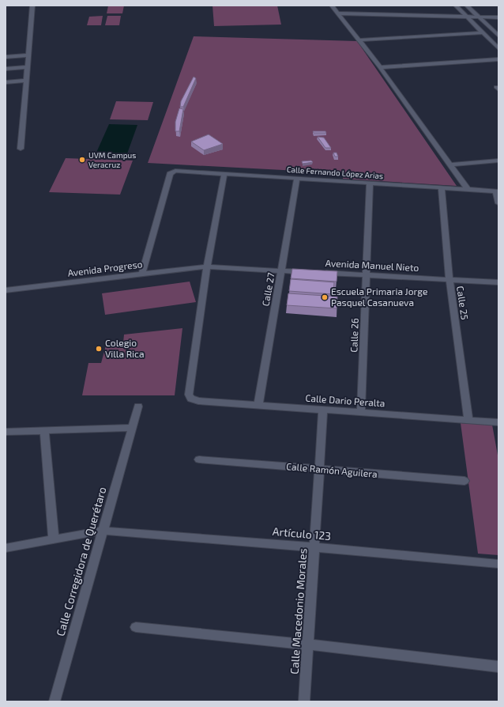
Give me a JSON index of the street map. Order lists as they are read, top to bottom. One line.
{"streets":{"street":["Calle Fernando López Arias","Avenida Manuel Nieto","Avenida Progreso","Calle 27","Calle 25","Calle 26","Calle Dario Peralta","Calle Ramón Aguilera","Artículo 123","Calle Corregidora de Querétaro","Calle Macedonio Morales"]},"crossings":[["Calle Fernando López Arias","Avenida Progreso"],["Calle Fernando López Arias","Calle 27"],["Calle Fernando López Arias","Calle 25"],["Calle Fernando López Arias","Calle 26"],["Avenida Manuel Nieto","Avenida Progreso"],["Avenida Manuel Nieto","Calle 27"],["Avenida Manuel Nieto","Calle 25"],["Avenida Manuel Nieto","Calle 26"],["Avenida Manuel Nieto","Calle Dario Peralta"],["Avenida Progreso","Calle Dario Peralta"],["Calle 27","Calle Dario Peralta"],["Calle 25","Calle Dario Peralta"],["Calle 26","Calle Dario Peralta"],["Calle Dario Peralta","Calle Macedonio Morales"],["Calle Ramón Aguilera","Calle Macedonio Morales"],["Artículo 123","Calle Corregidora de Querétaro"],["Artículo 123","Calle Macedonio Morales"]],"places":["UVM Campus Veracruz","Escuela Primaria Jorge Pasquel Casanueva","Colegio Villa Rica"]}
